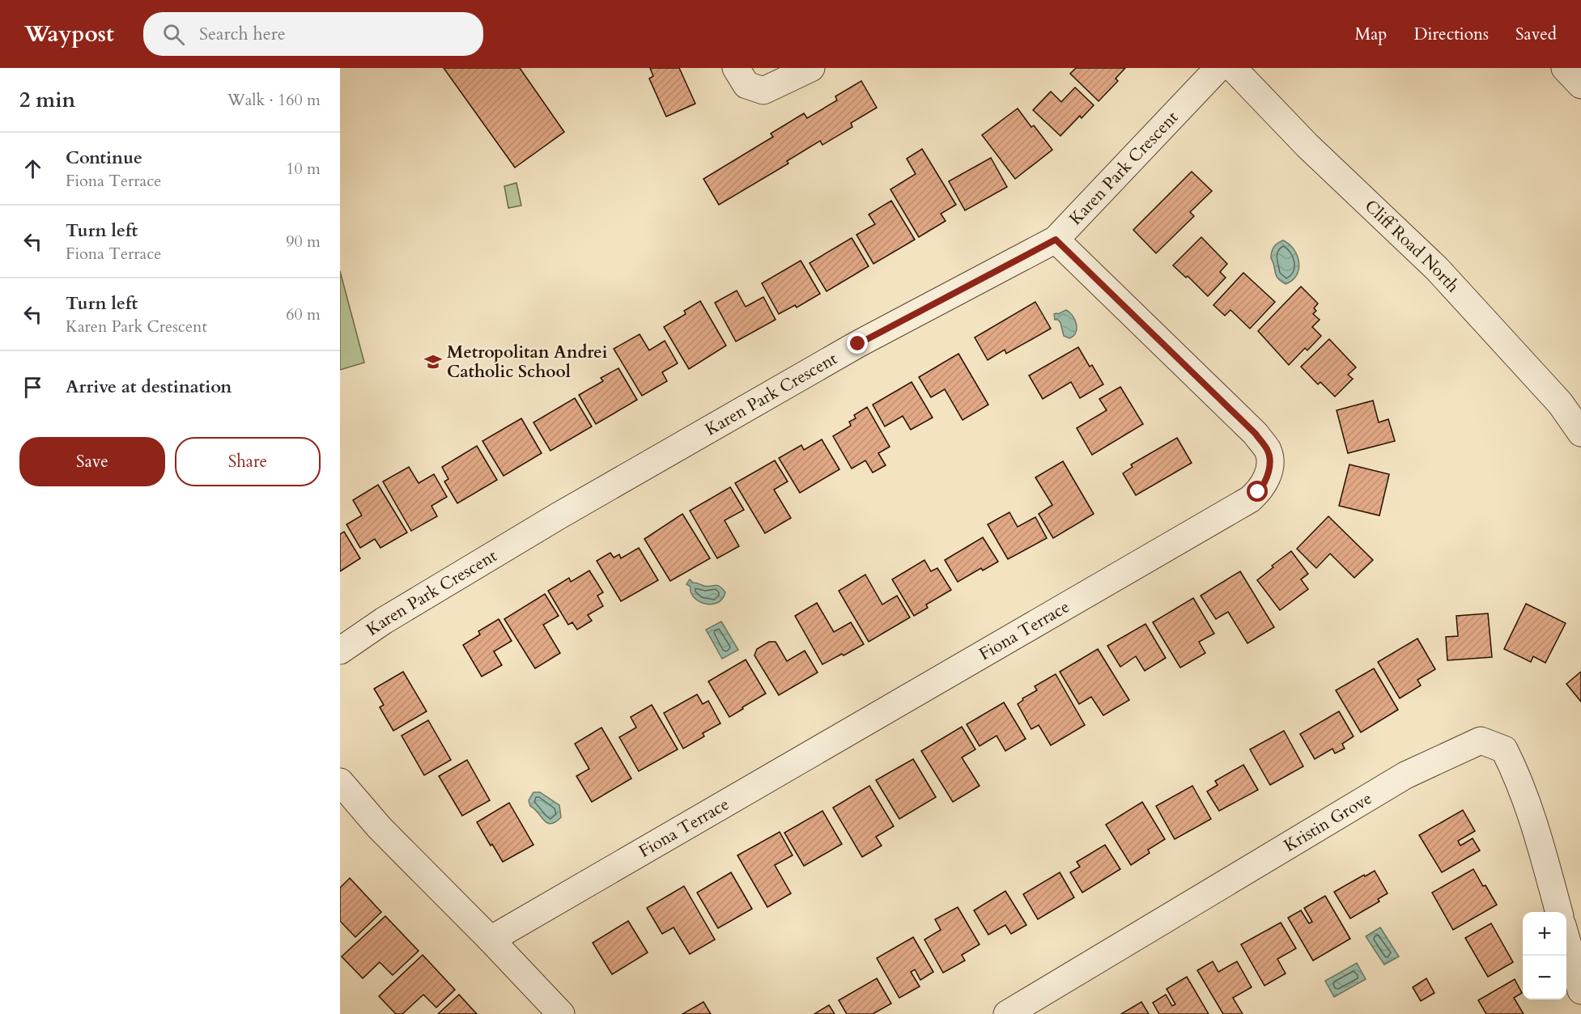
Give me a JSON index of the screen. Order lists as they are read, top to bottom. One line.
{"streets":{"street":["Karen Park Crescent","Cliff Road North","Fiona Terrace","Kristin Grove"]},"crossings":[["Karen Park Crescent","Fiona Terrace"]],"places":{"school or university":["Metropolitan Andrei Catholic School"]},"page":{"header":"Waypost","search":"Search here","nav":["Map","Directions","Saved"],"heading":["2 min","Walk · 160 m"],"list":[["Continue","Fiona Terrace","10 m"],["Turn left","Fiona Terrace","90 m"],["Turn left","Karen Park Crescent","60 m"],"Arrive at destination"],"buttons":["Save","Share"],"map_buttons":["+","−"]}}
